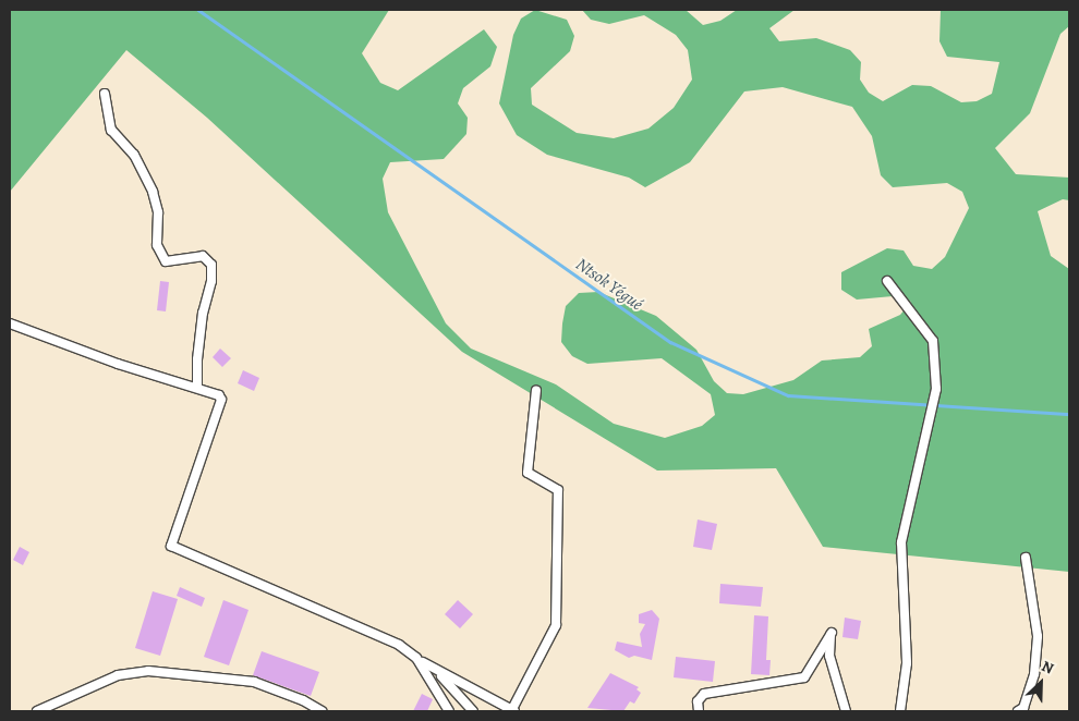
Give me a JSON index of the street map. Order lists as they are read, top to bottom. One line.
{"water":["Ntsok Yégué"],"north":"top right"}
